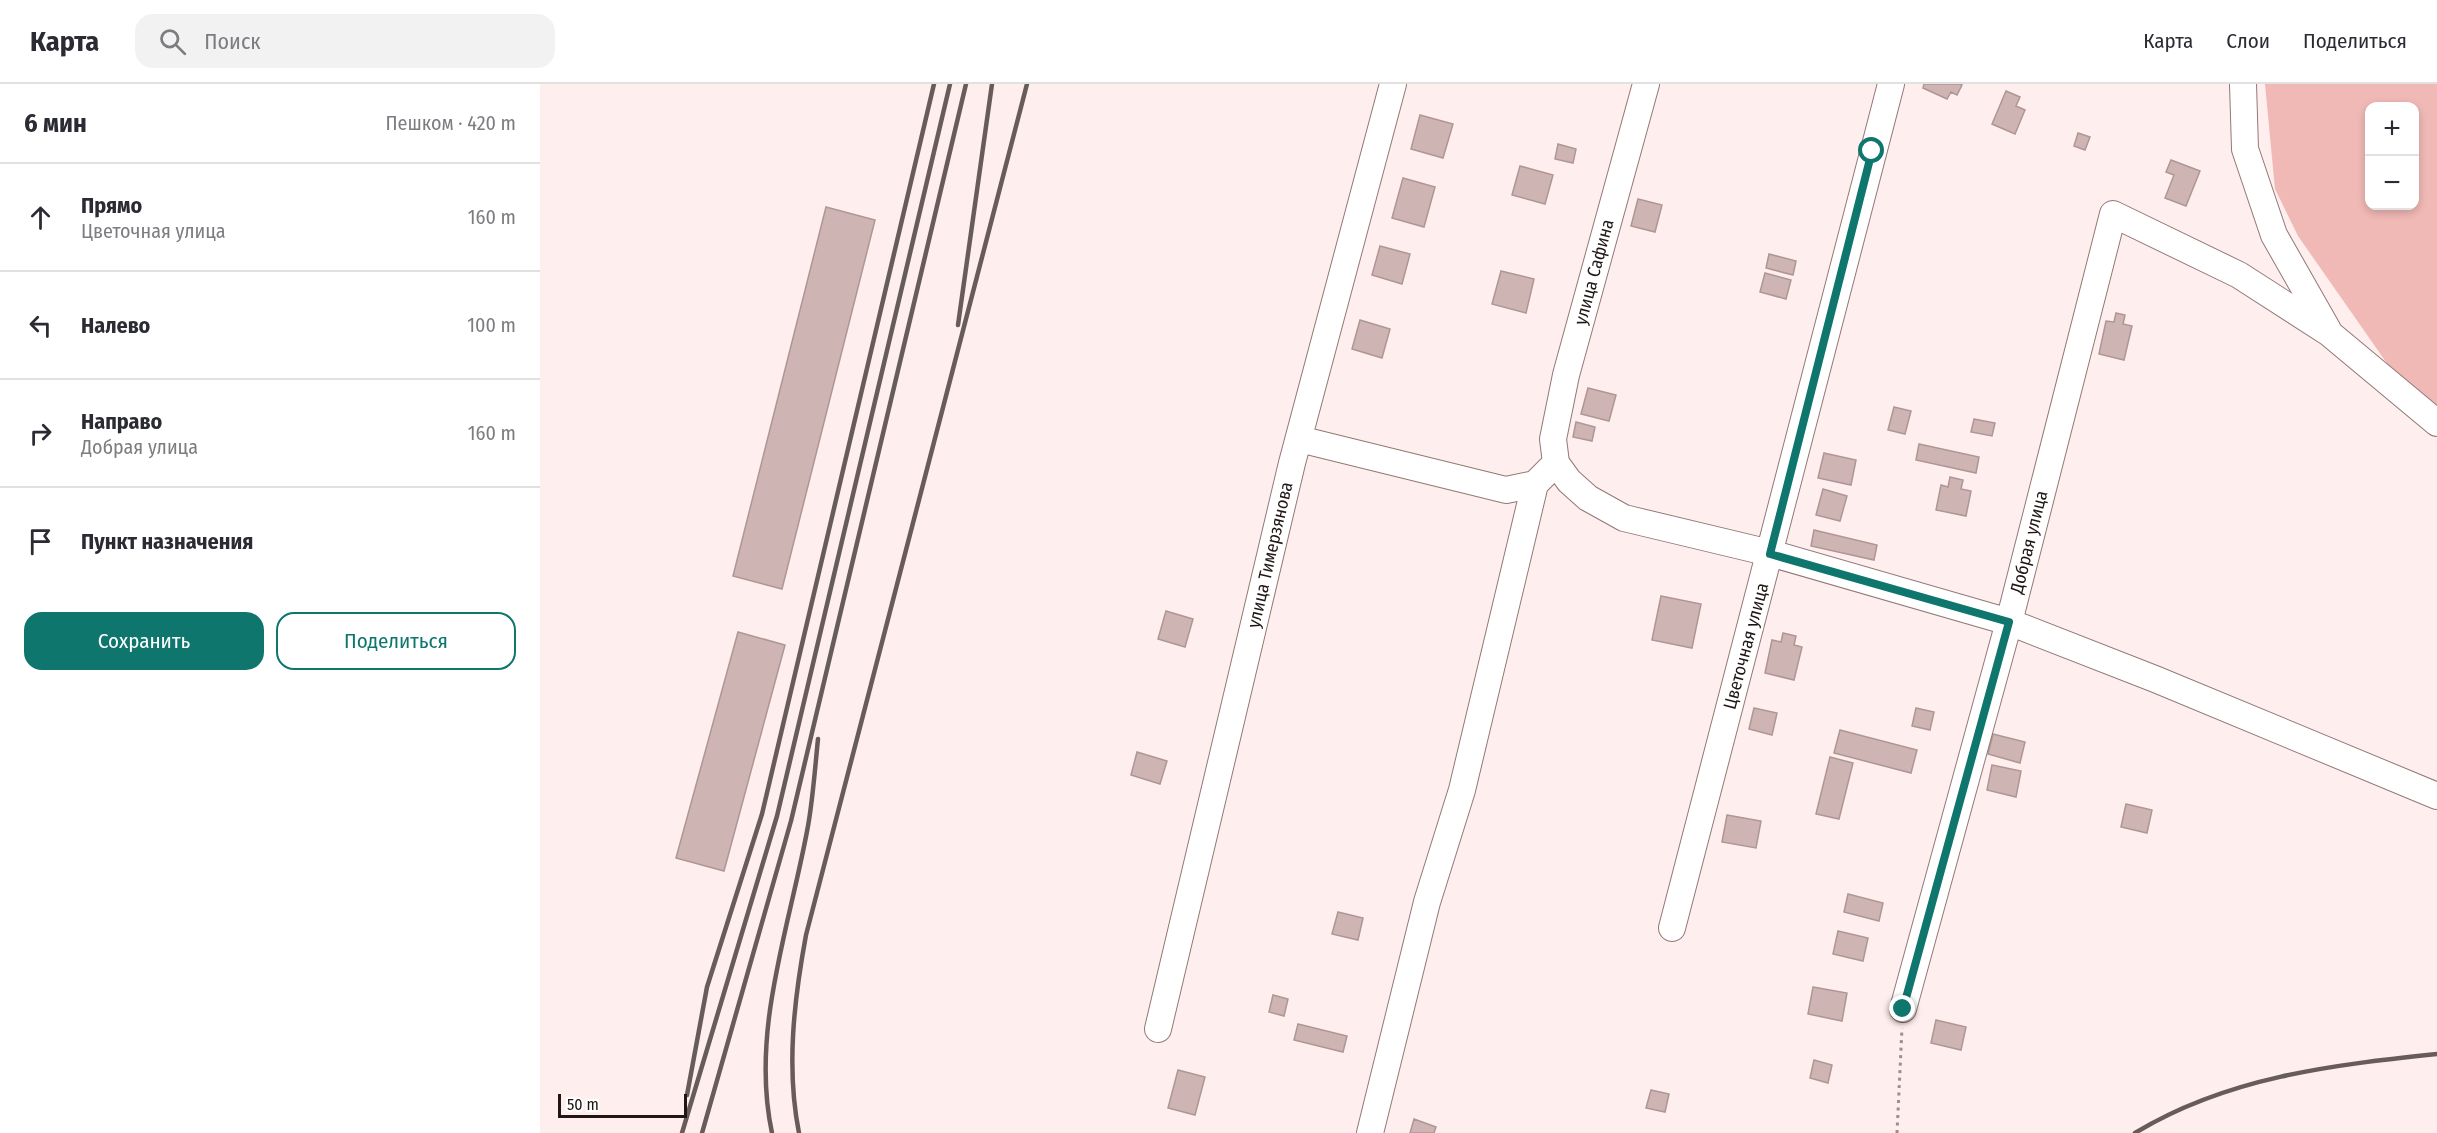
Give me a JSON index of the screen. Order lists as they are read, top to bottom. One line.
{"streets":{"street":["улица Сафина","Добрая улица","улица Тимерзянова","Цветочная улица"]},"scale_bar":"50 m","page":{"header":"Карта","search":"Поиск","nav":["Карта","Слои","Поделиться"],"heading":["6 мин","Пешком · 420 m"],"map_buttons":["+","−"],"list":[["Прямо","Цветочная улица","160 m"],["Налево","100 m"],["Направо","Добрая улица","160 m"],"Пункт назначения"],"buttons":["Сохранить","Поделиться"],"scale":"50 m"}}
